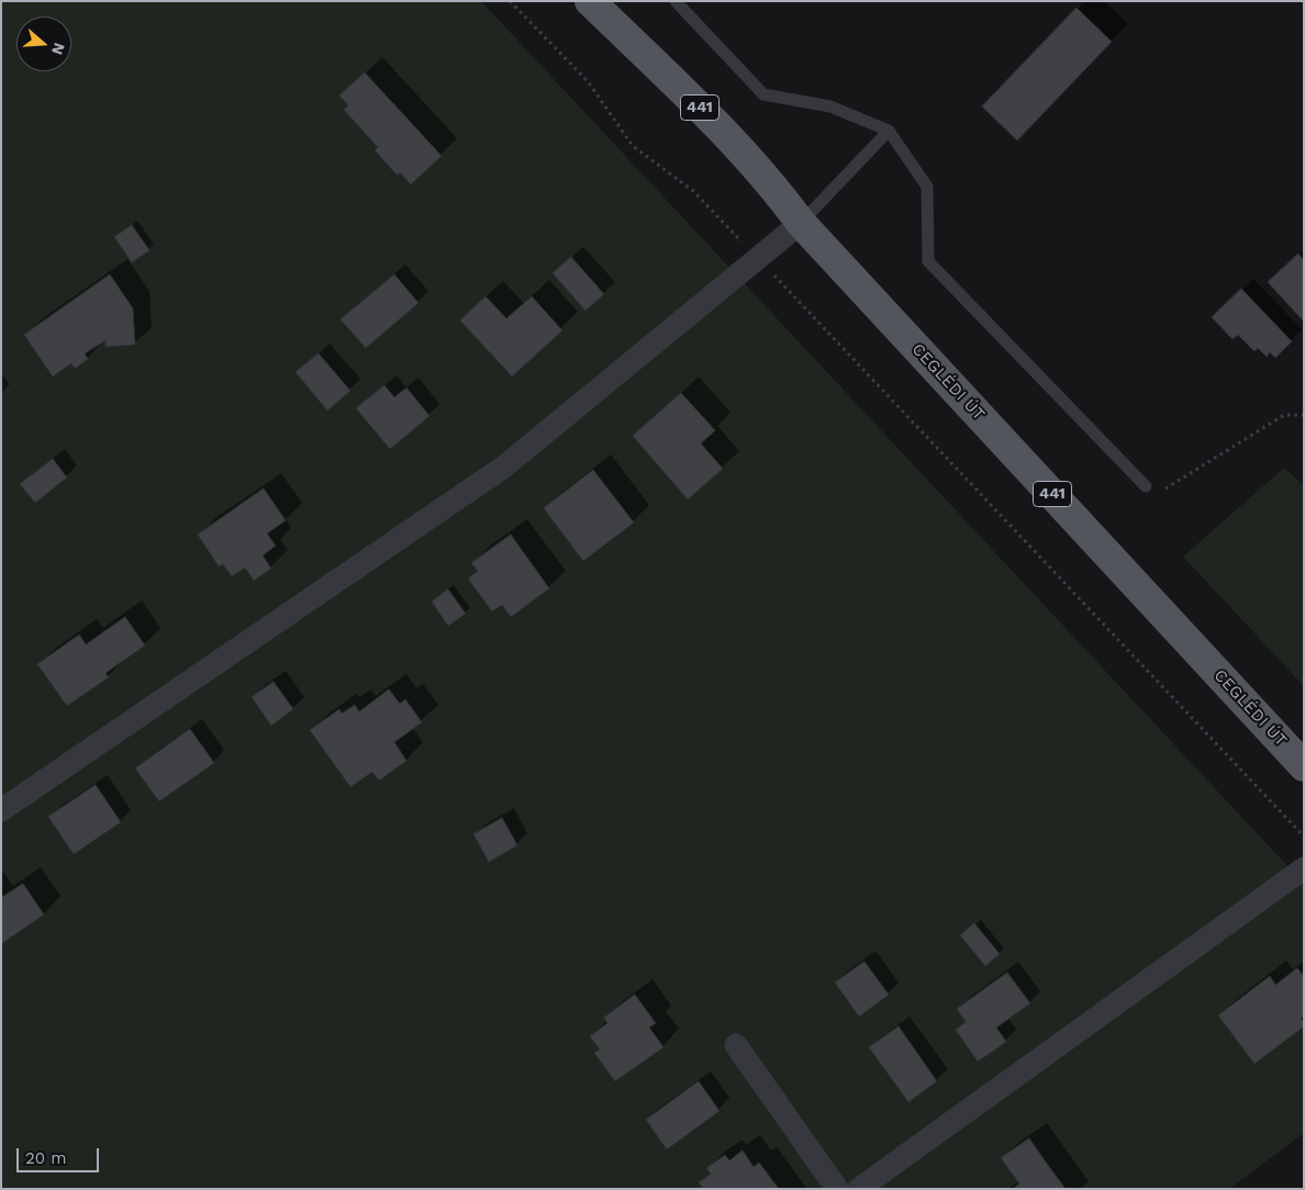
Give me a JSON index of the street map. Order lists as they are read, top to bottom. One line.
{"streets":{"main road":["441","CEGLÉDI ÚT"]},"scale_bar":"20 m","north":"right"}
